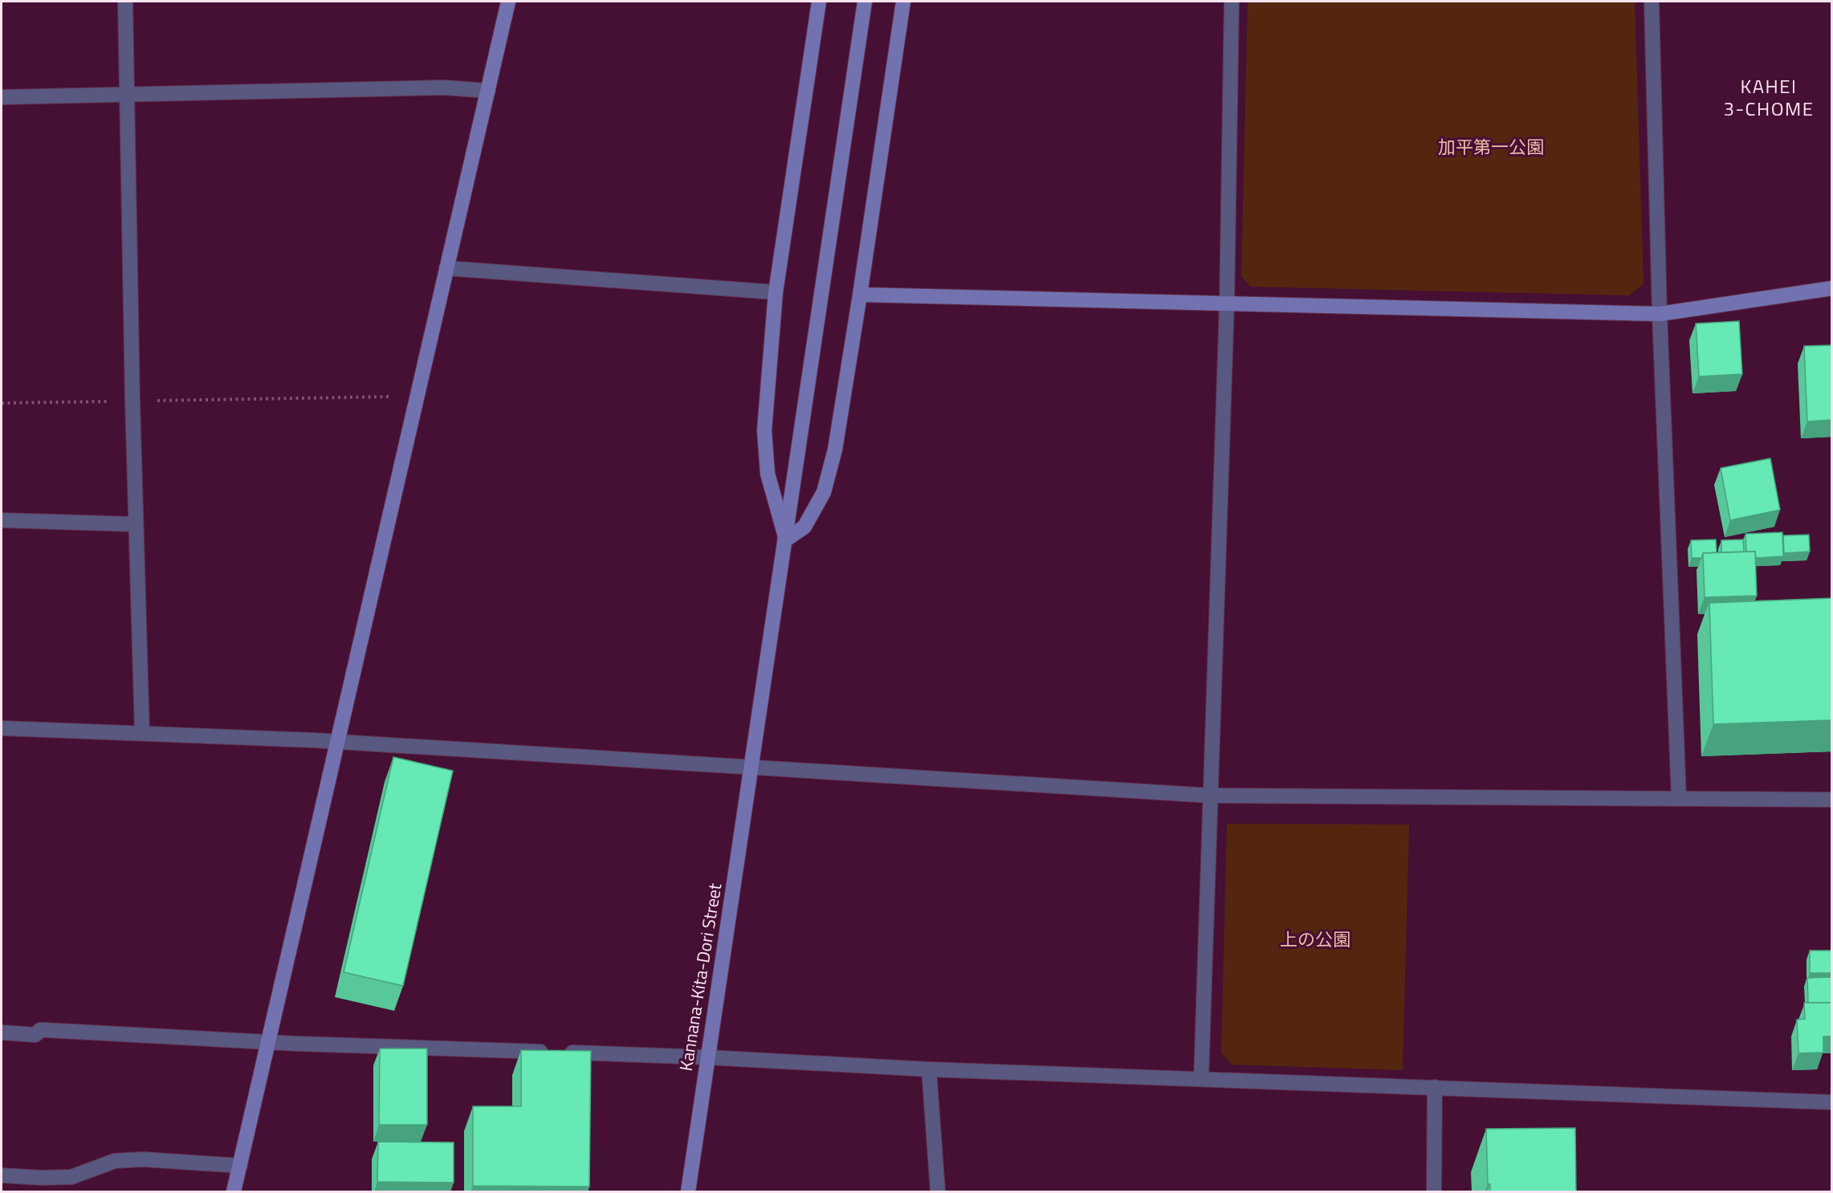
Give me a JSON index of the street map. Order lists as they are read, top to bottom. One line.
{"streets":{"street":["Kannana-Kita-Dori Street"]},"districts":["KAHEI 3-CHOME"],"parks":["加平第一公園","上の公園"]}
